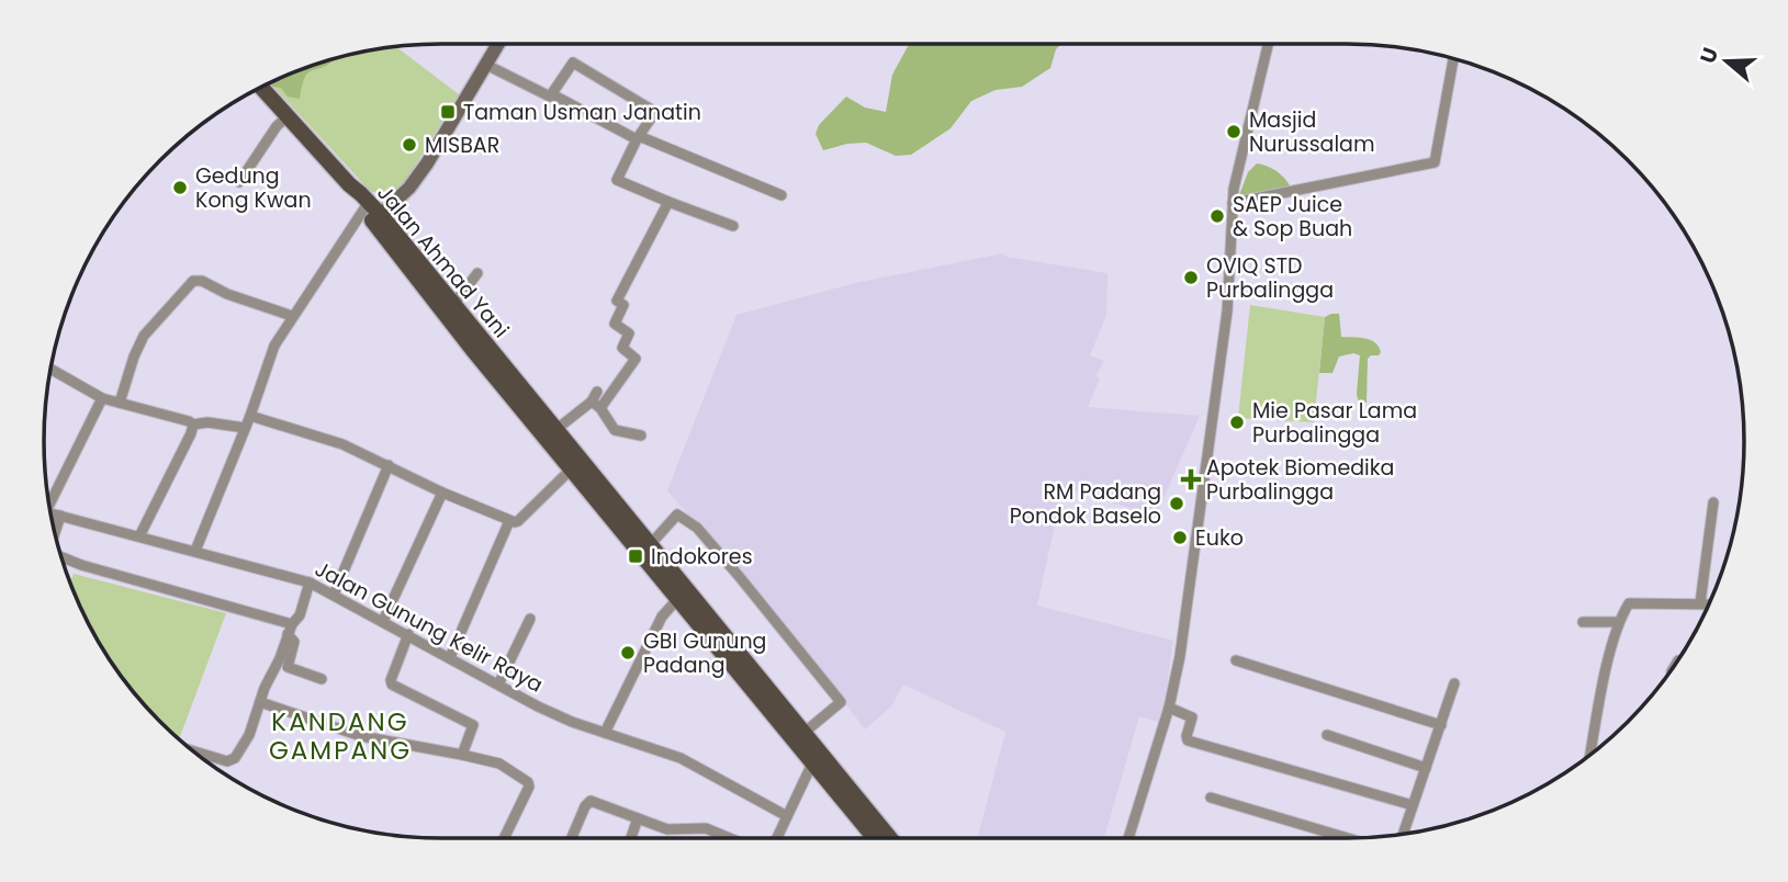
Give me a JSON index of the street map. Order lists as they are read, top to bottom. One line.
{"streets":{"main road":["Jalan Ahmad Yani"],"street":["Jalan Gunung Kelir Raya"]},"districts":["KANDANG GAMPANG"],"places":{"transit":["Taman Usman Janatin","Indokores"],"other":["Masjid Nurussalam","MISBAR","Gedung Kong Kwan","SAEP Juice & Sop Buah","OVIQ STD Purbalingga","Mie Pasar Lama Purbalingga","RM Padang Pondok Baselo","Euko","GBI Gunung Padang"],"health":["Apotek Biomedika Purbalingga"]},"north":"left"}
